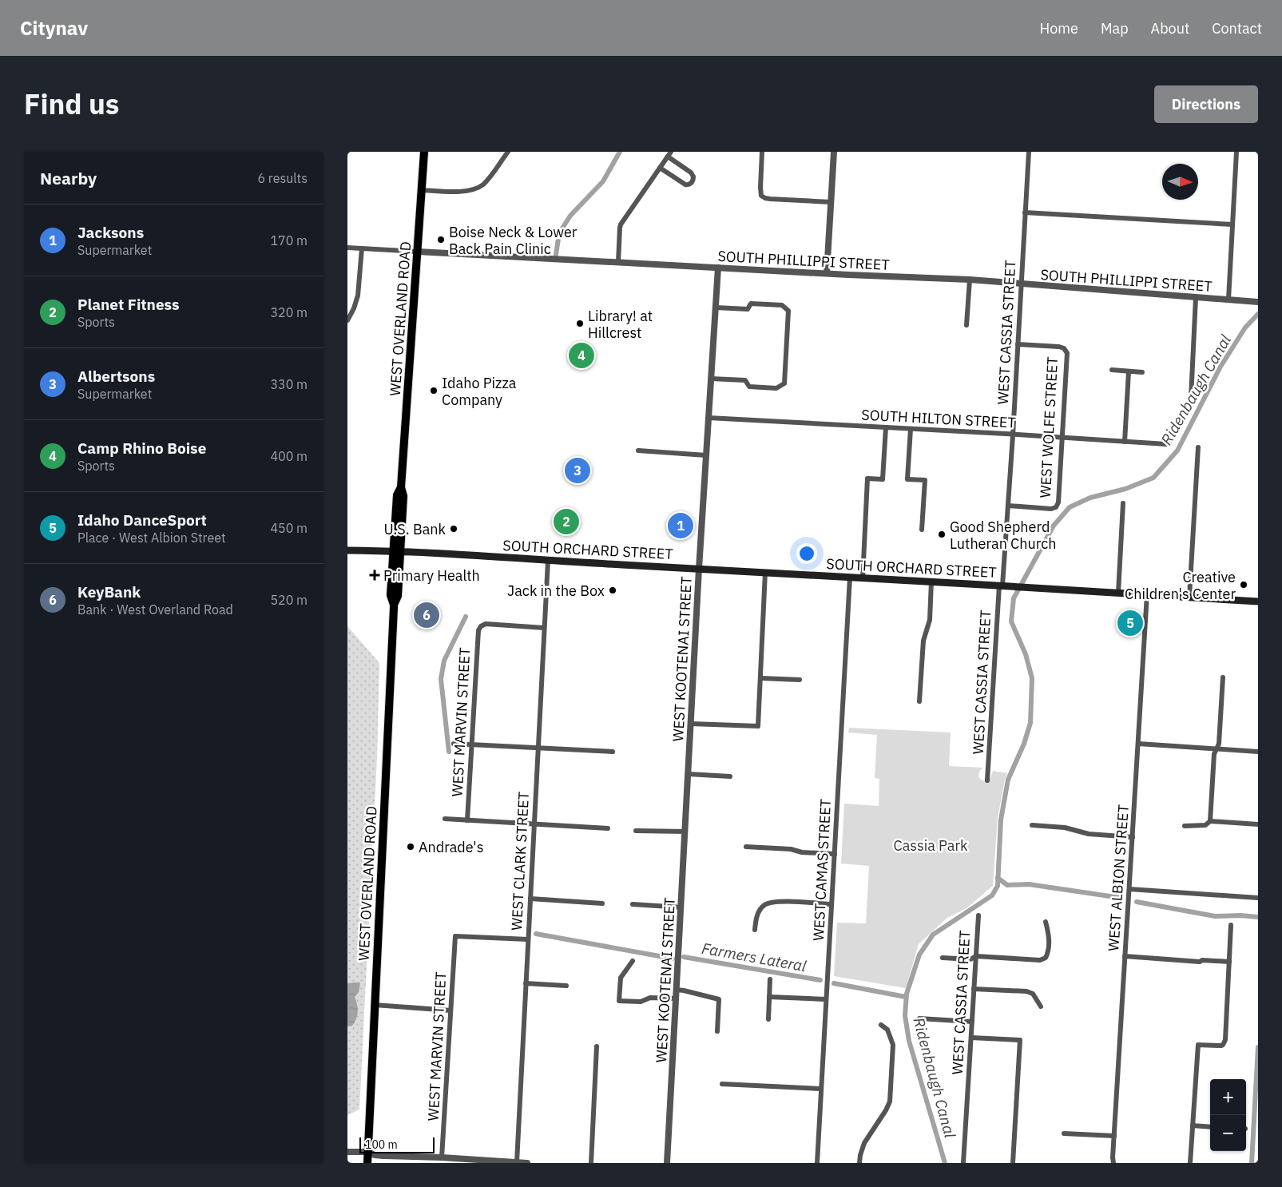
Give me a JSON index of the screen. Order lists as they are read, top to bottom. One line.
{"streets":{"main road":["WEST OVERLAND ROAD","SOUTH ORCHARD STREET"],"street":["SOUTH PHILLIPPI STREET","WEST CASSIA STREET","SOUTH HILTON STREET","WEST WOLFE STREET","WEST KOOTENAI STREET","WEST MARVIN STREET","WEST CLARK STREET","WEST CAMAS STREET","WEST ALBION STREET"]},"crossings":[["SOUTH PHILLIPPI STREET","WEST OVERLAND ROAD"],["SOUTH PHILLIPPI STREET","WEST CASSIA STREET"],["SOUTH PHILLIPPI STREET","SOUTH HILTON STREET"],["SOUTH PHILLIPPI STREET","WEST KOOTENAI STREET"],["WEST OVERLAND ROAD","SOUTH ORCHARD STREET"],["WEST CASSIA STREET","SOUTH HILTON STREET"],["WEST CASSIA STREET","WEST WOLFE STREET"],["WEST CASSIA STREET","SOUTH ORCHARD STREET"],["SOUTH HILTON STREET","WEST WOLFE STREET"],["SOUTH HILTON STREET","WEST KOOTENAI STREET"],["SOUTH ORCHARD STREET","WEST KOOTENAI STREET"],["SOUTH ORCHARD STREET","WEST CLARK STREET"],["SOUTH ORCHARD STREET","WEST CAMAS STREET"],["SOUTH ORCHARD STREET","WEST ALBION STREET"],["WEST MARVIN STREET","WEST CLARK STREET"]],"water":["Ridenbaugh Canal","Farmers Lateral"],"parks":["Cassia Park"],"places":{"other":["Boise Neck & Lower Back Pain Clinic","Library! at Hillcrest","Idaho Pizza Company","U.S. Bank","Good Shepherd Lutheran Church","Creative Children's Center","Jack in the Box","Andrade's"],"health":["Primary Health"]},"scale_bar":"100 m","north":"right","page":{"header":"Citynav","nav":["Home","Map","About","Contact"],"title":"Find us","buttons":"Directions","heading":["Nearby","6 results"],"list":[{"mark":"1","name":"Jacksons","note":"Supermarket","value":"170 m"},{"mark":"2","name":"Planet Fitness","note":"Sports","value":"320 m"},{"mark":"3","name":"Albertsons","note":"Supermarket","value":"330 m"},{"mark":"4","name":"Camp Rhino Boise","note":"Sports","value":"400 m"},{"mark":"5","name":"Idaho DanceSport","note":"Place · West Albion Street","value":"450 m"},{"mark":"6","name":"KeyBank","note":"Bank · West Overland Road","value":"520 m"}],"pins":["4","3","2","1","6","5"],"map_buttons":["+","−"],"scale":"100 m"}}
